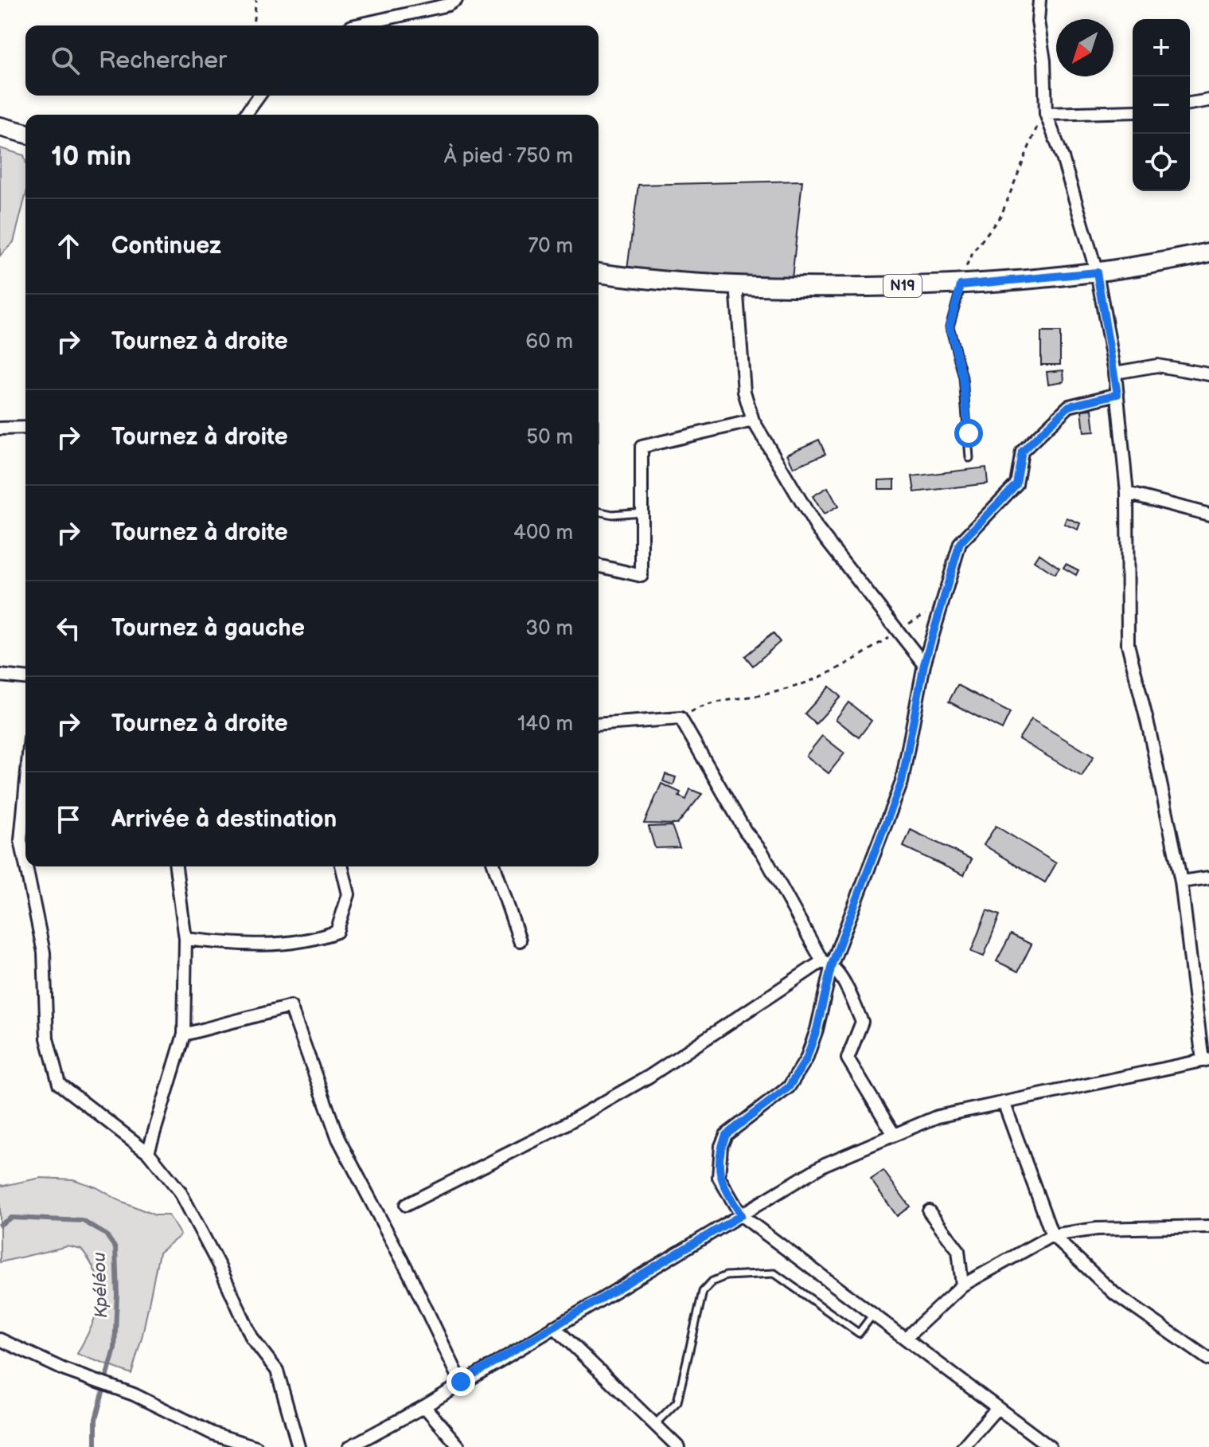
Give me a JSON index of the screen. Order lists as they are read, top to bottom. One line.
{"streets":{"main road":["N19"]},"water":["Kpéléou"],"north":"bottom left","page":{"map_buttons":["+","−"],"search":"Rechercher","heading":["10 min","À pied · 750 m"],"list":[["Continuez","70 m"],["Tournez à droite","60 m"],["Tournez à droite","50 m"],["Tournez à droite","400 m"],["Tournez à gauche","30 m"],["Tournez à droite","140 m"],"Arrivée à destination"]}}
